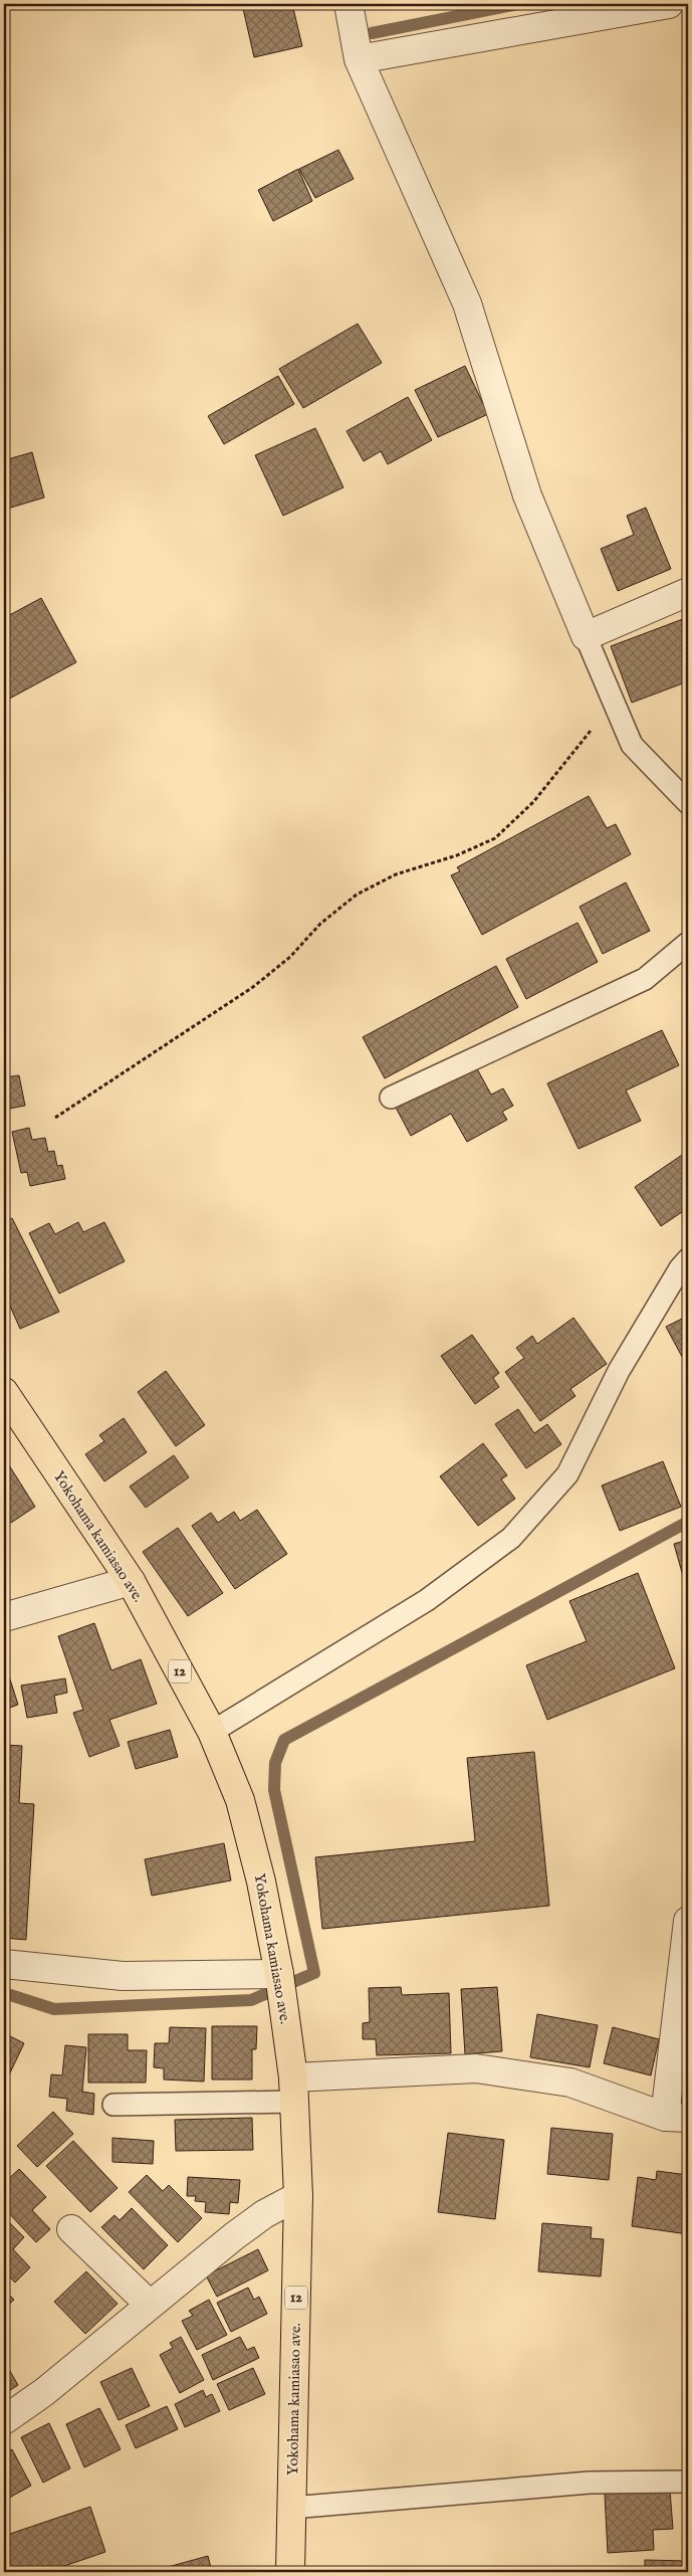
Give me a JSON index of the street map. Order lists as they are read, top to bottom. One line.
{"streets":{"main road":["Yokohama kamiasao ave.","12"]}}
